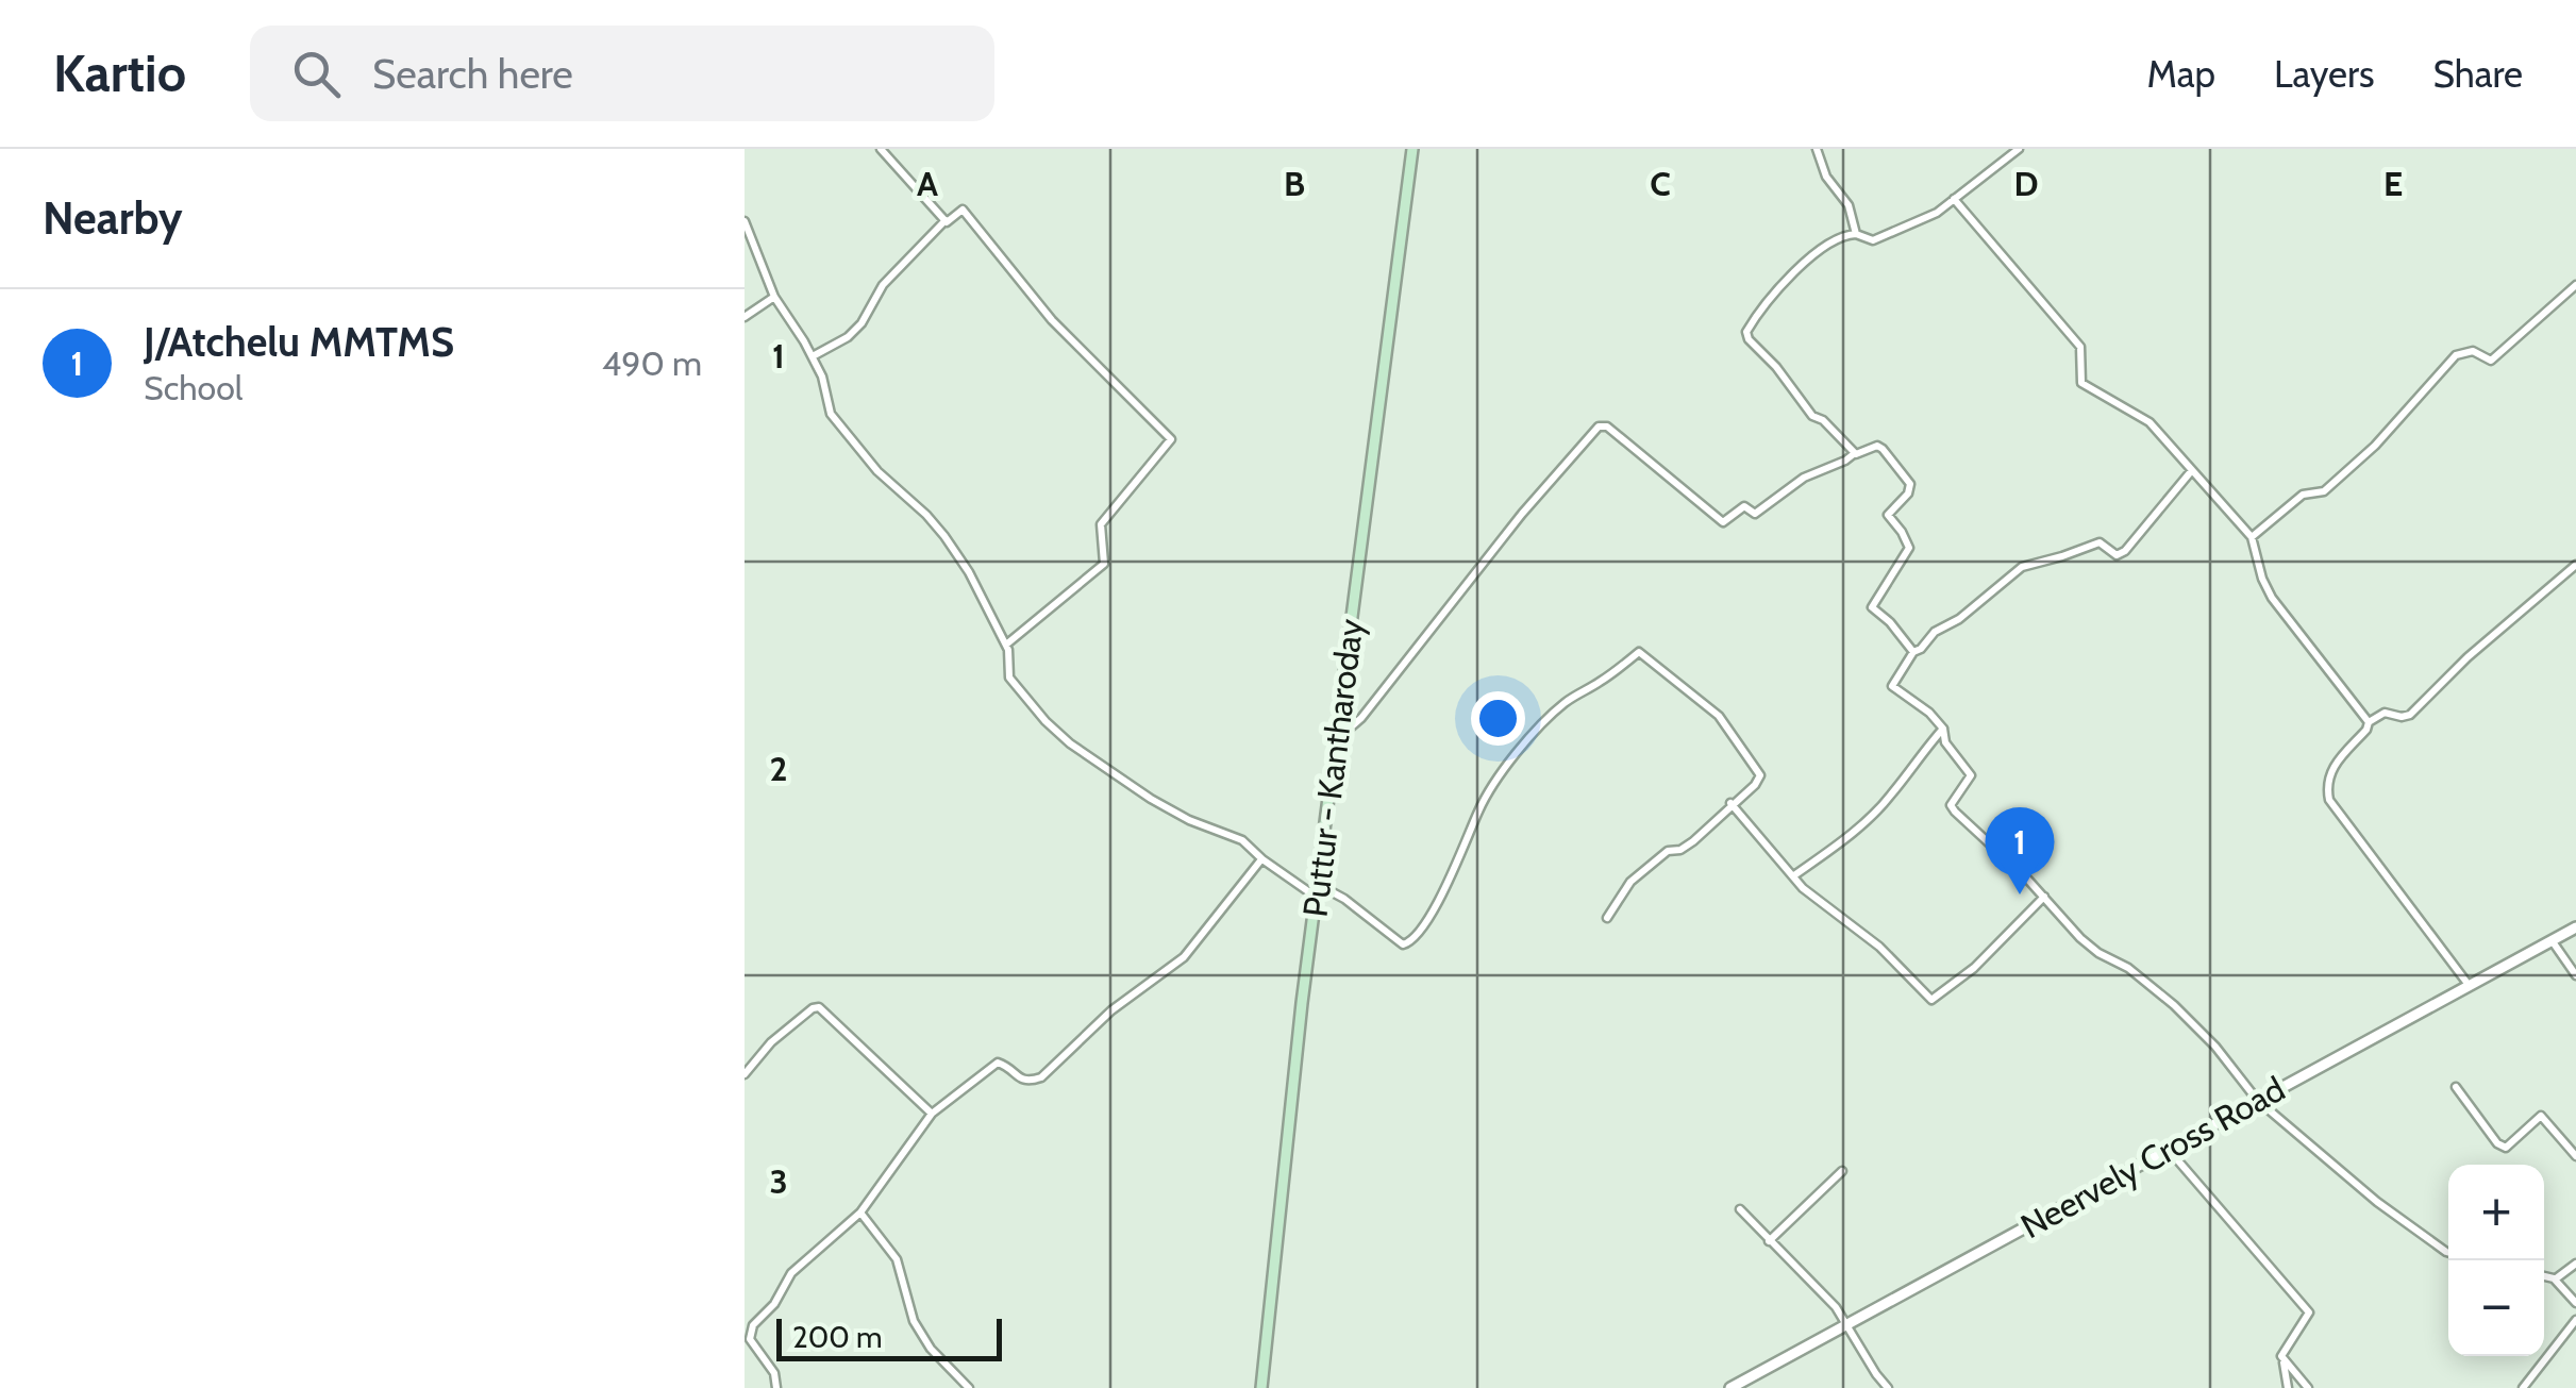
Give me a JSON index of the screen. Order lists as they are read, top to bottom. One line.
{"streets":{"main road":["Puttur - Kantharoday"],"street":["Neervely Cross Road"]},"scale_bar":"200 m","page":{"header":"Kartio","search":"Search here","nav":["Map","Layers","Share"],"heading":"Nearby","list":[{"mark":"1","name":"J/Atchelu MMTMS","note":"School","value":"490 m"}],"pins":"1","map_buttons":["+","−"],"scale":"200 m"},"grid":{"columns":["A","B","C","D","E"],"rows":["1","2","3"]}}
